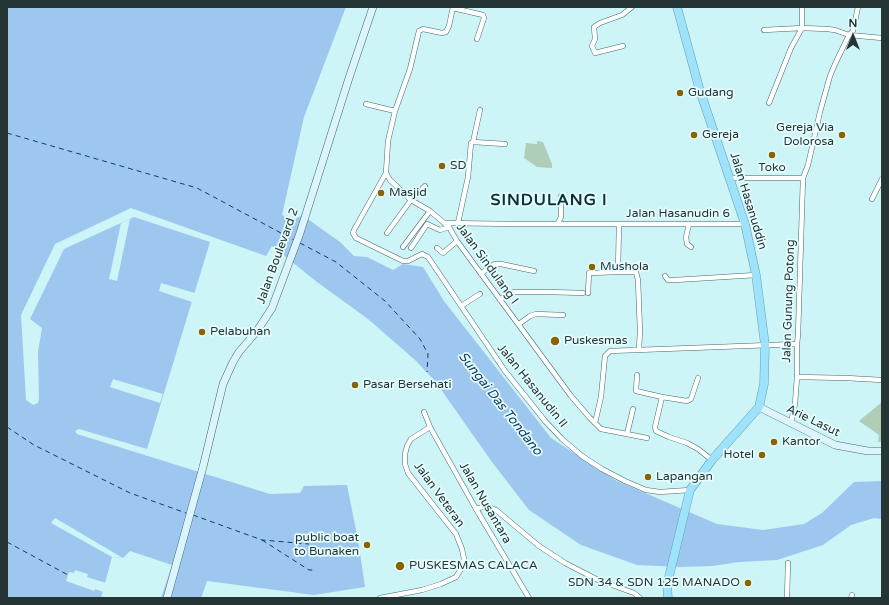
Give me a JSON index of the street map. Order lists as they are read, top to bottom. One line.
{"streets":{"highway":["Jalan Hasanuddin"],"main road":["Jalan Boulevard 2","Arie Lasut"],"street":["Jalan Hasanudin 6","Jalan Sindulang I","Jalan Gunung Potong","Jalan Hasanudin II","Jalan Veteran","Jalan Nusantara"]},"crossings":[["Jalan Hasanuddin","Jalan Hasanudin 6"],["Jalan Hasanuddin","Arie Lasut"],["Jalan Hasanudin 6","Jalan Sindulang I"],["Jalan Sindulang I","Jalan Hasanudin II"],["Jalan Gunung Potong","Arie Lasut"],["Jalan Veteran","Jalan Nusantara"]],"districts":["SINDULANG I"],"water":["Sungai Das Tondano"],"places":["Gudang","Gereja","Gereja Via Dolorosa","Toko","SD","Masjid","Mushola","Pelabuhan","Puskesmas","Pasar Bersehati","Kantor","Hotel","Lapangan","public boat to Bunaken","PUSKESMAS CALACA","SDN 34 & SDN 125 MANADO"],"north":"top"}
